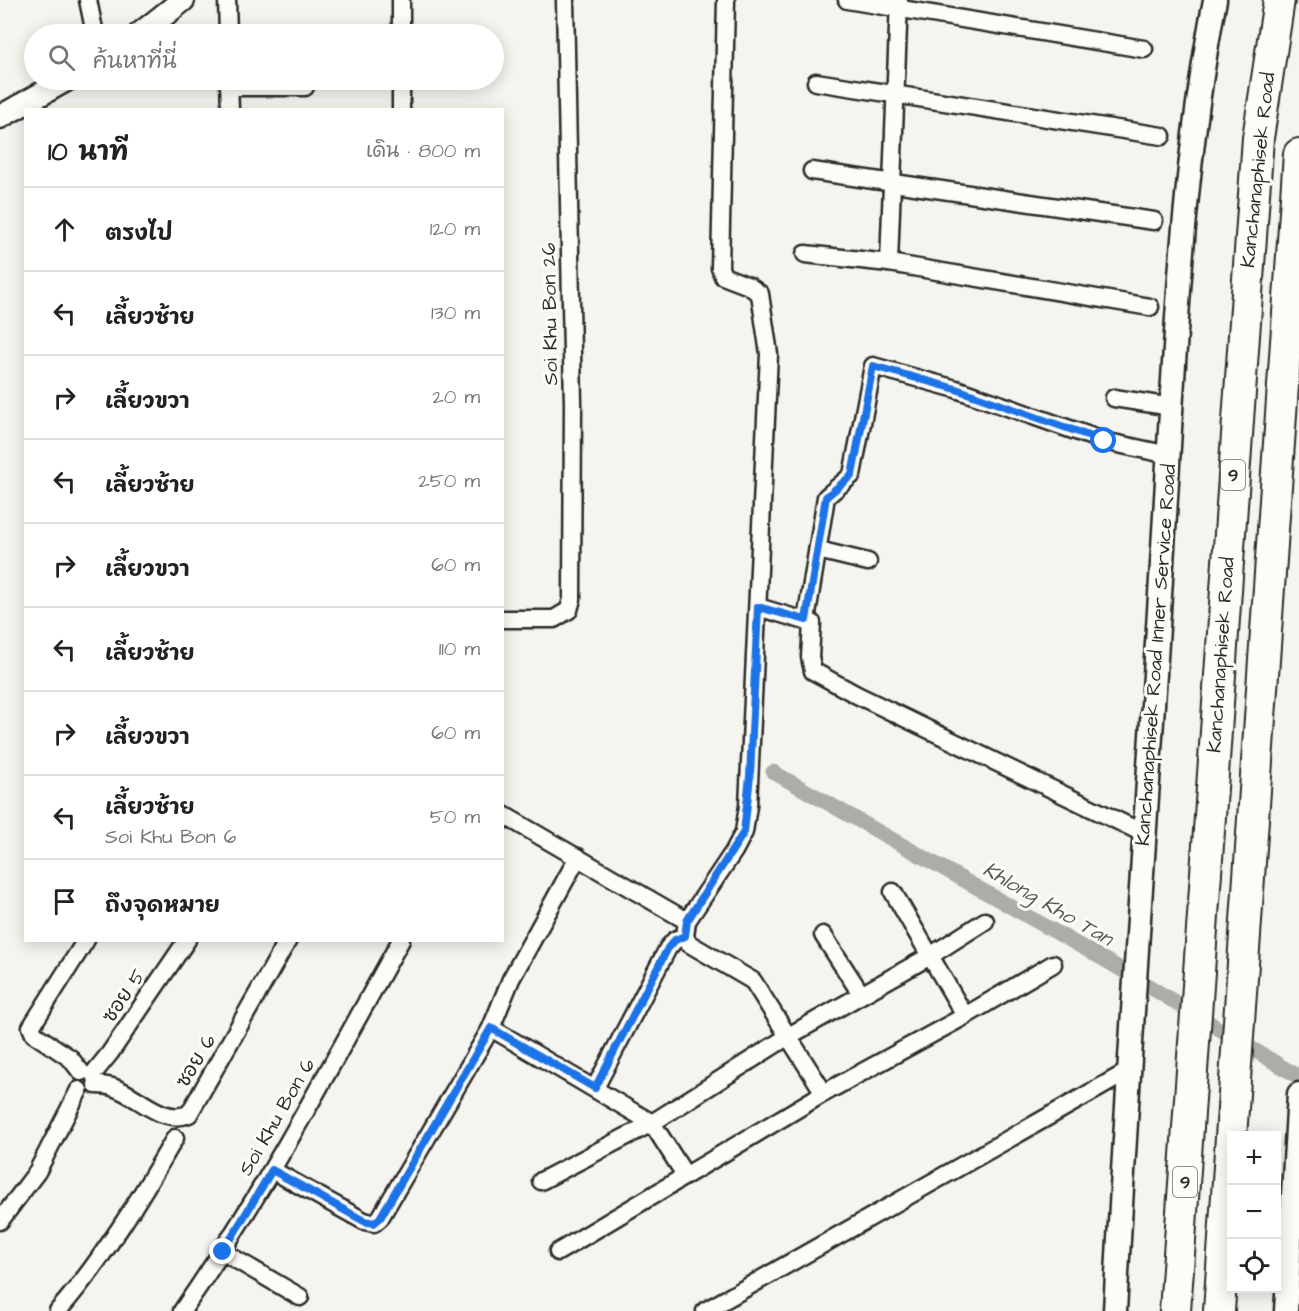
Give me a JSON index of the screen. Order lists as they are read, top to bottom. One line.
{"streets":{"highway":["Kanchanaphisek Road","9"],"main road":["Kanchanaphisek Road Inner Service Road"],"street":["Soi Khu Bon 26","ซอย 5","ซอย 6","Soi Khu Bon 6"]},"crossings":[["ซอย 5","ซอย 6"]],"water":["Khlong Kho Tan"],"page":{"search":"ค้นหาที่นี่","heading":["10 นาที","เดิน · 800 m"],"list":[["ตรงไป","120 m"],["เลี้ยวซ้าย","130 m"],["เลี้ยวขวา","20 m"],["เลี้ยวซ้าย","250 m"],["เลี้ยวขวา","60 m"],["เลี้ยวซ้าย","110 m"],["เลี้ยวขวา","60 m"],["เลี้ยวซ้าย","Soi Khu Bon 6","50 m"],"ถึงจุดหมาย"],"map_buttons":["+","−"]}}
